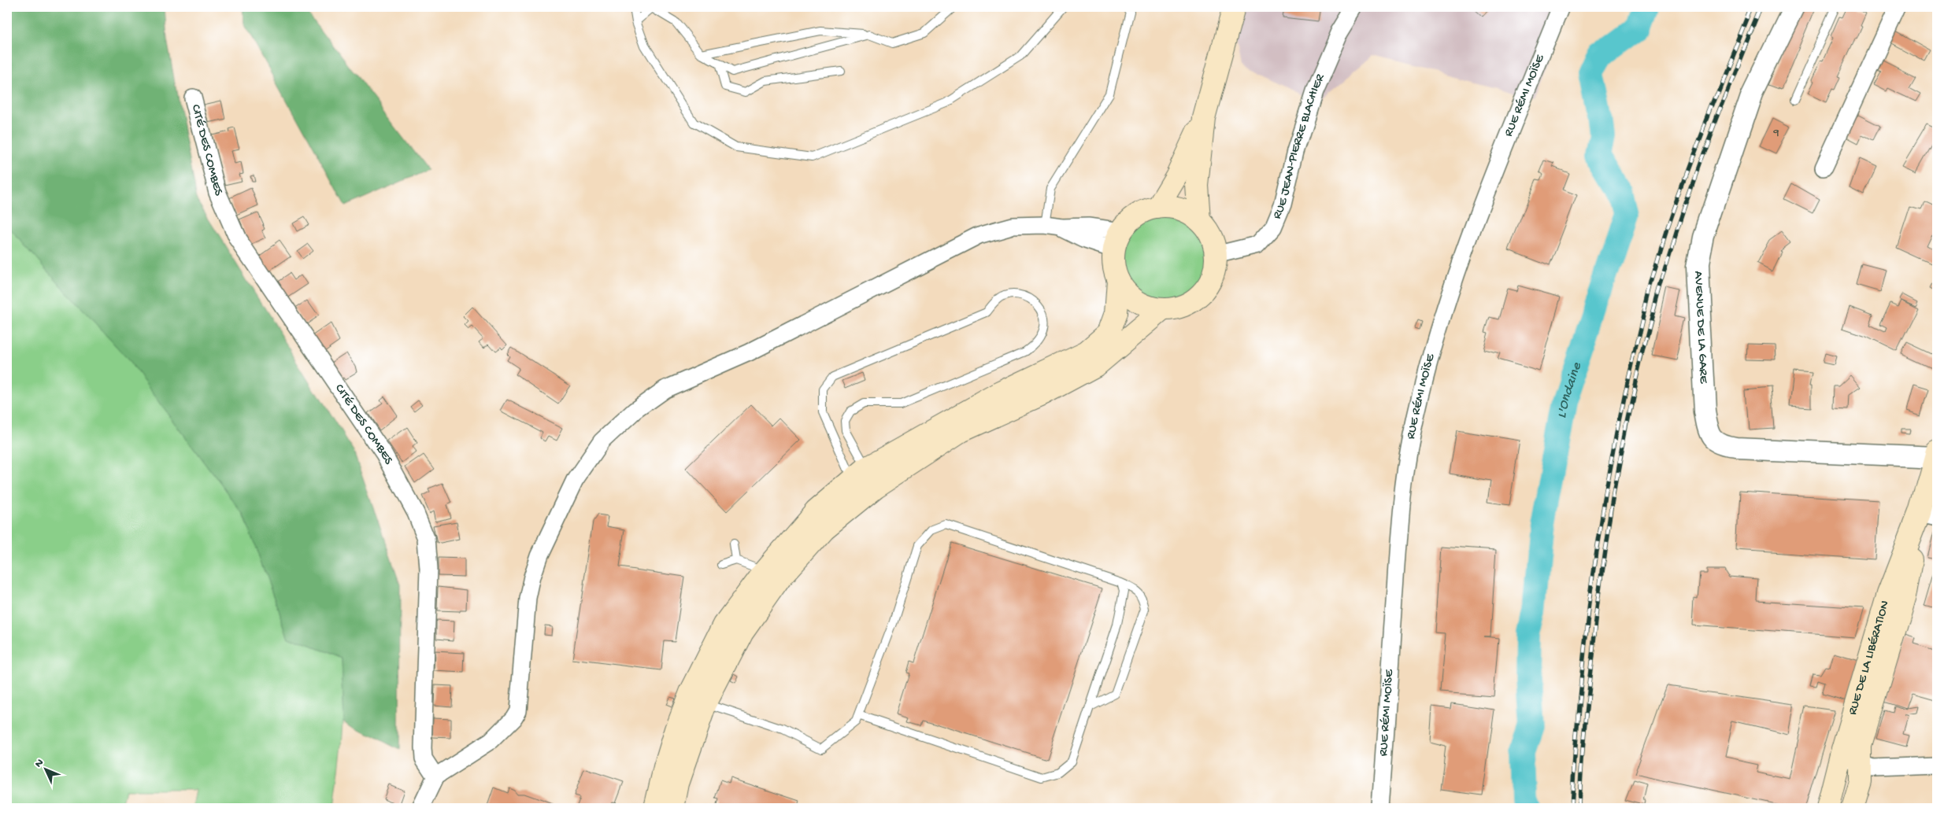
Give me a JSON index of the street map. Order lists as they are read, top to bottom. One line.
{"streets":{"main road":["RUE DE LA LIBÉRATION"],"street":["RUE RÉMI MOÏSE","RUE JEAN-PIERRE BLACHIER","CITÉ DES COMBES","AVENUE DE LA GARE"]},"crossings":[["AVENUE DE LA GARE","RUE DE LA LIBÉRATION"]],"water":["L'Ondaine"],"house_numbers":["9"],"north":"top left"}
